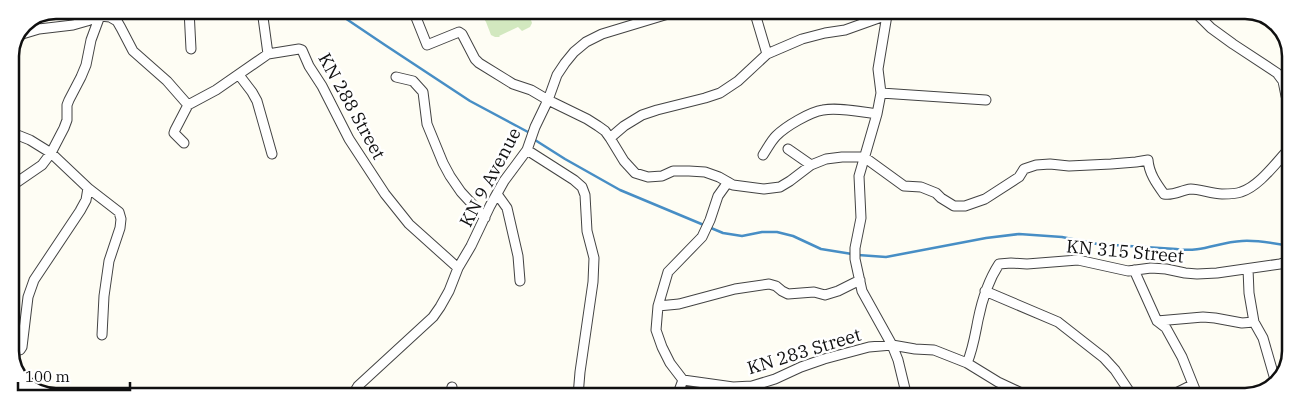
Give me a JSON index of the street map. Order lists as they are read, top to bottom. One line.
{"streets":{"street":["KN 288 Street","KN 9 Avenue","KN 315 Street","KN 283 Street"]},"crossings":[["KN 288 Street","KN 9 Avenue"],["KN 315 Street","KN 283 Street"]],"scale_bar":"100 m"}
